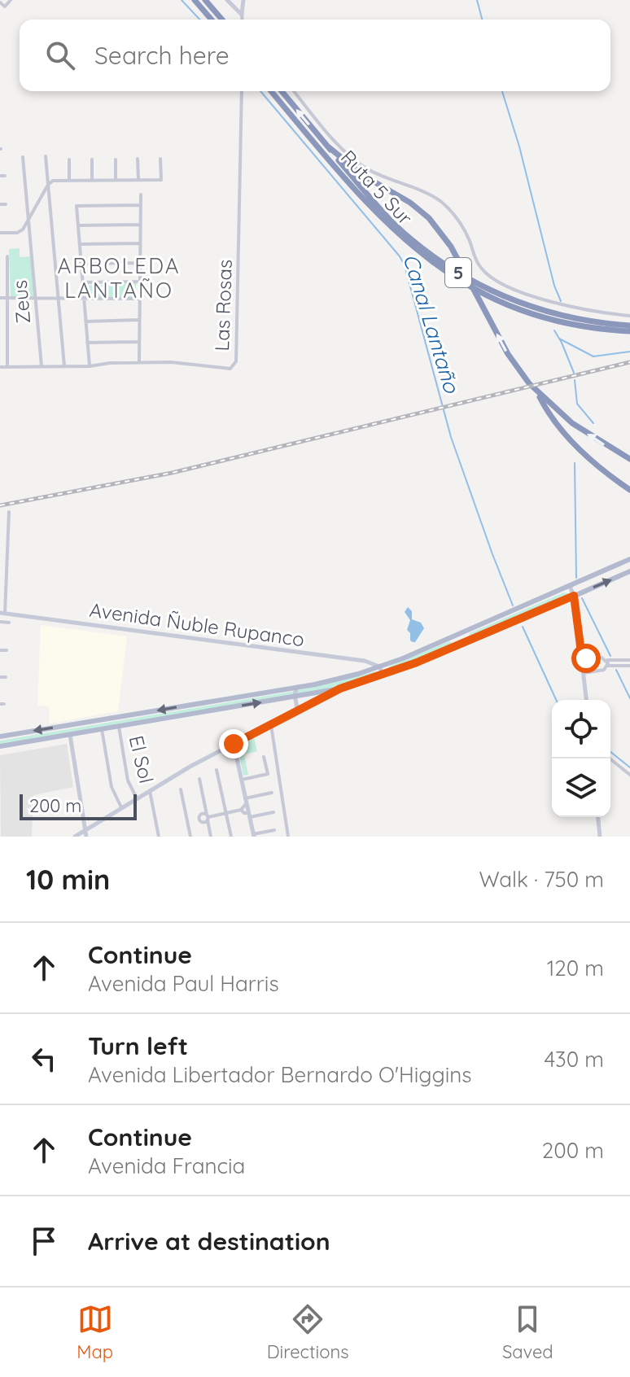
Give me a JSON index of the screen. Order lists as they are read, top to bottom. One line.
{"streets":{"highway":["Ruta 5 Sur","5"],"street":["Zeus","Las Rosas","Avenida Ñuble Rupanco","El Sol"]},"crossings":[["Zeus","Las Rosas"]],"districts":["ARBOLEDA LANTAÑO"],"water":["Canal Lantaño"],"scale_bar":"200 m","page":{"search":"Search here","scale":"200 m","heading":["10 min","Walk · 750 m"],"list":[["Continue","Avenida Paul Harris","120 m"],["Turn left","Avenida Libertador Bernardo O'Higgins","430 m"],["Continue","Avenida Francia","200 m"],"Arrive at destination"],"nav":["Map","Directions","Saved"]}}
